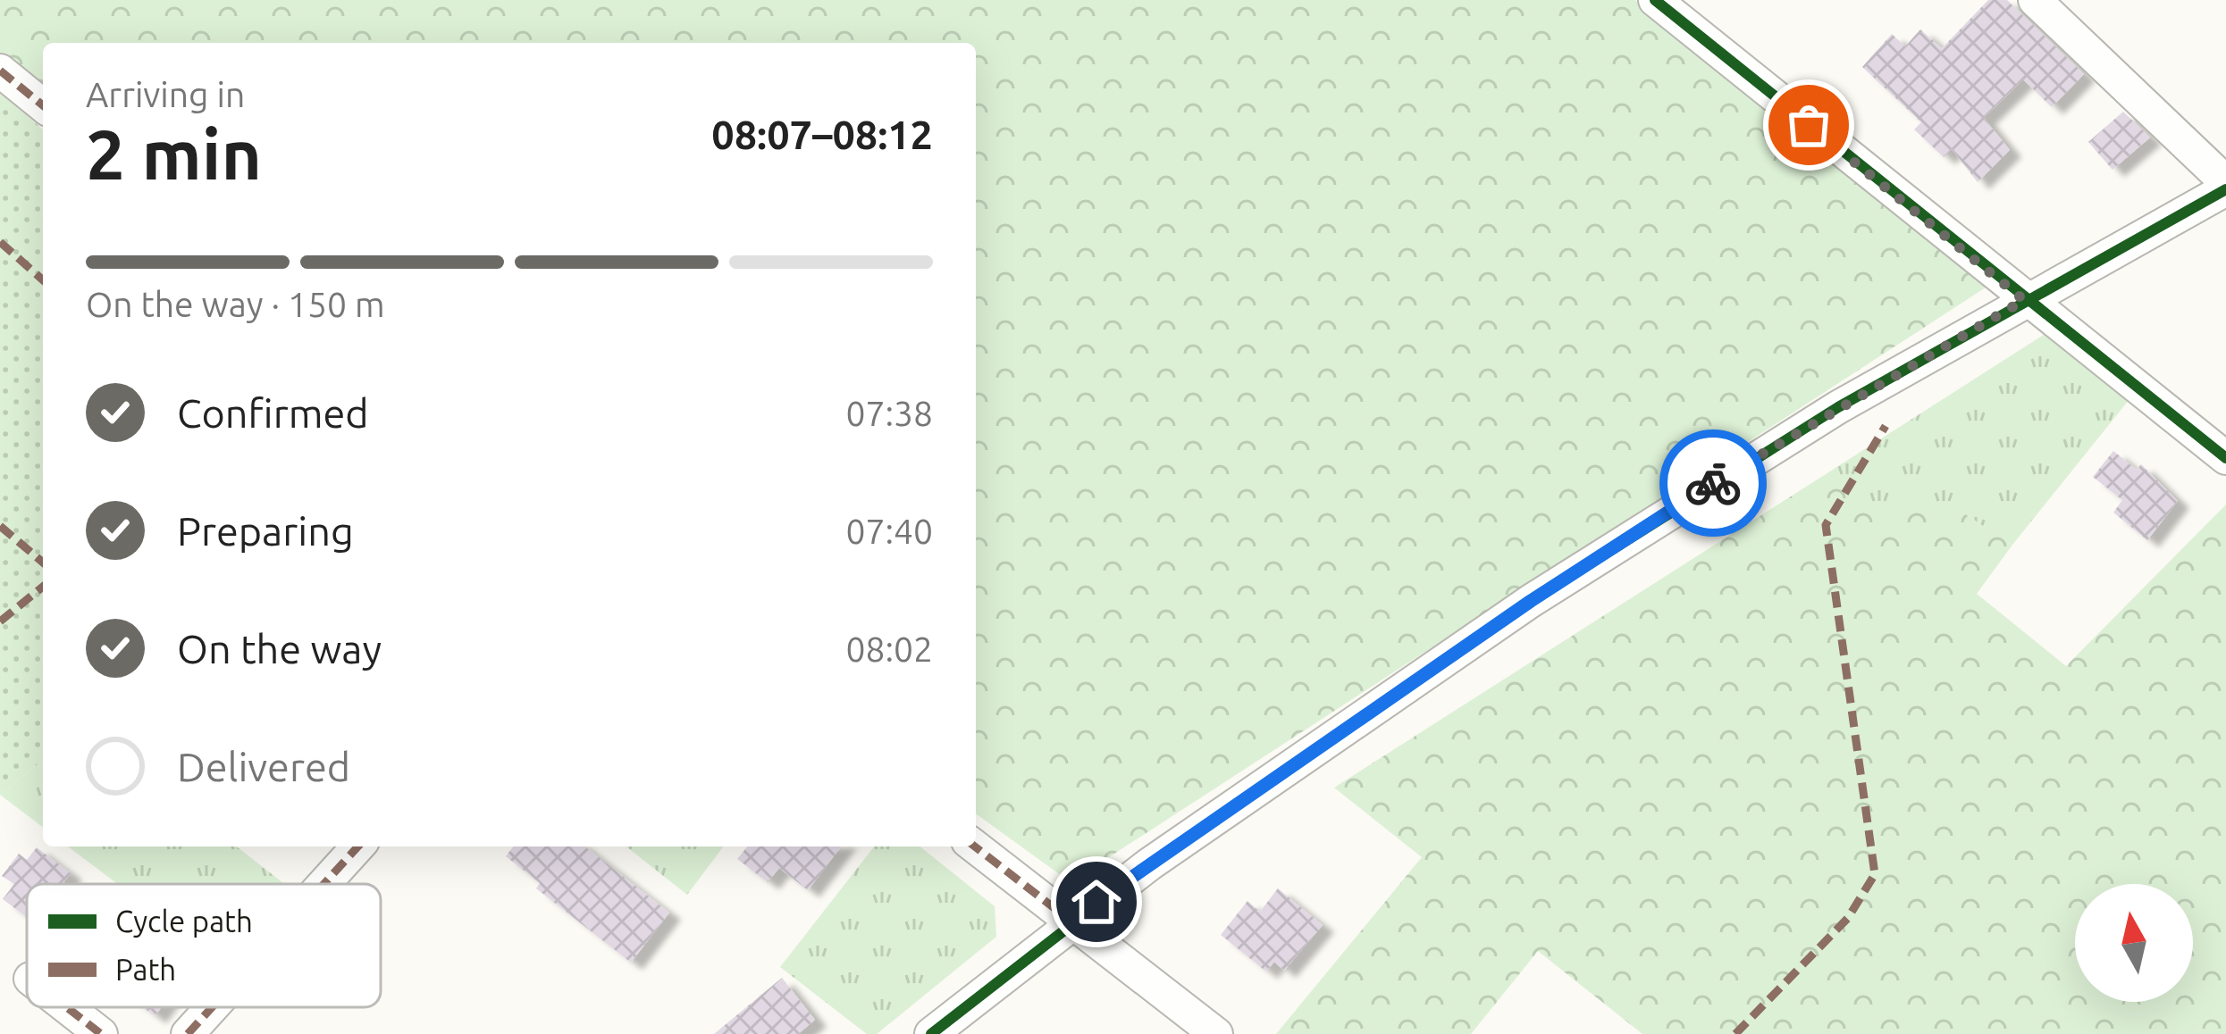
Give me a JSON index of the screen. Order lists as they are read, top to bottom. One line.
{"legend":["Cycle path","Path"],"north":"top","page":{"heading":["2 min","Arriving in","08:07–08:12"],"bar":"On the way · 150 m","list":[["Confirmed","07:38"],["Preparing","07:40"],["On the way","08:02"],"Delivered"]}}
